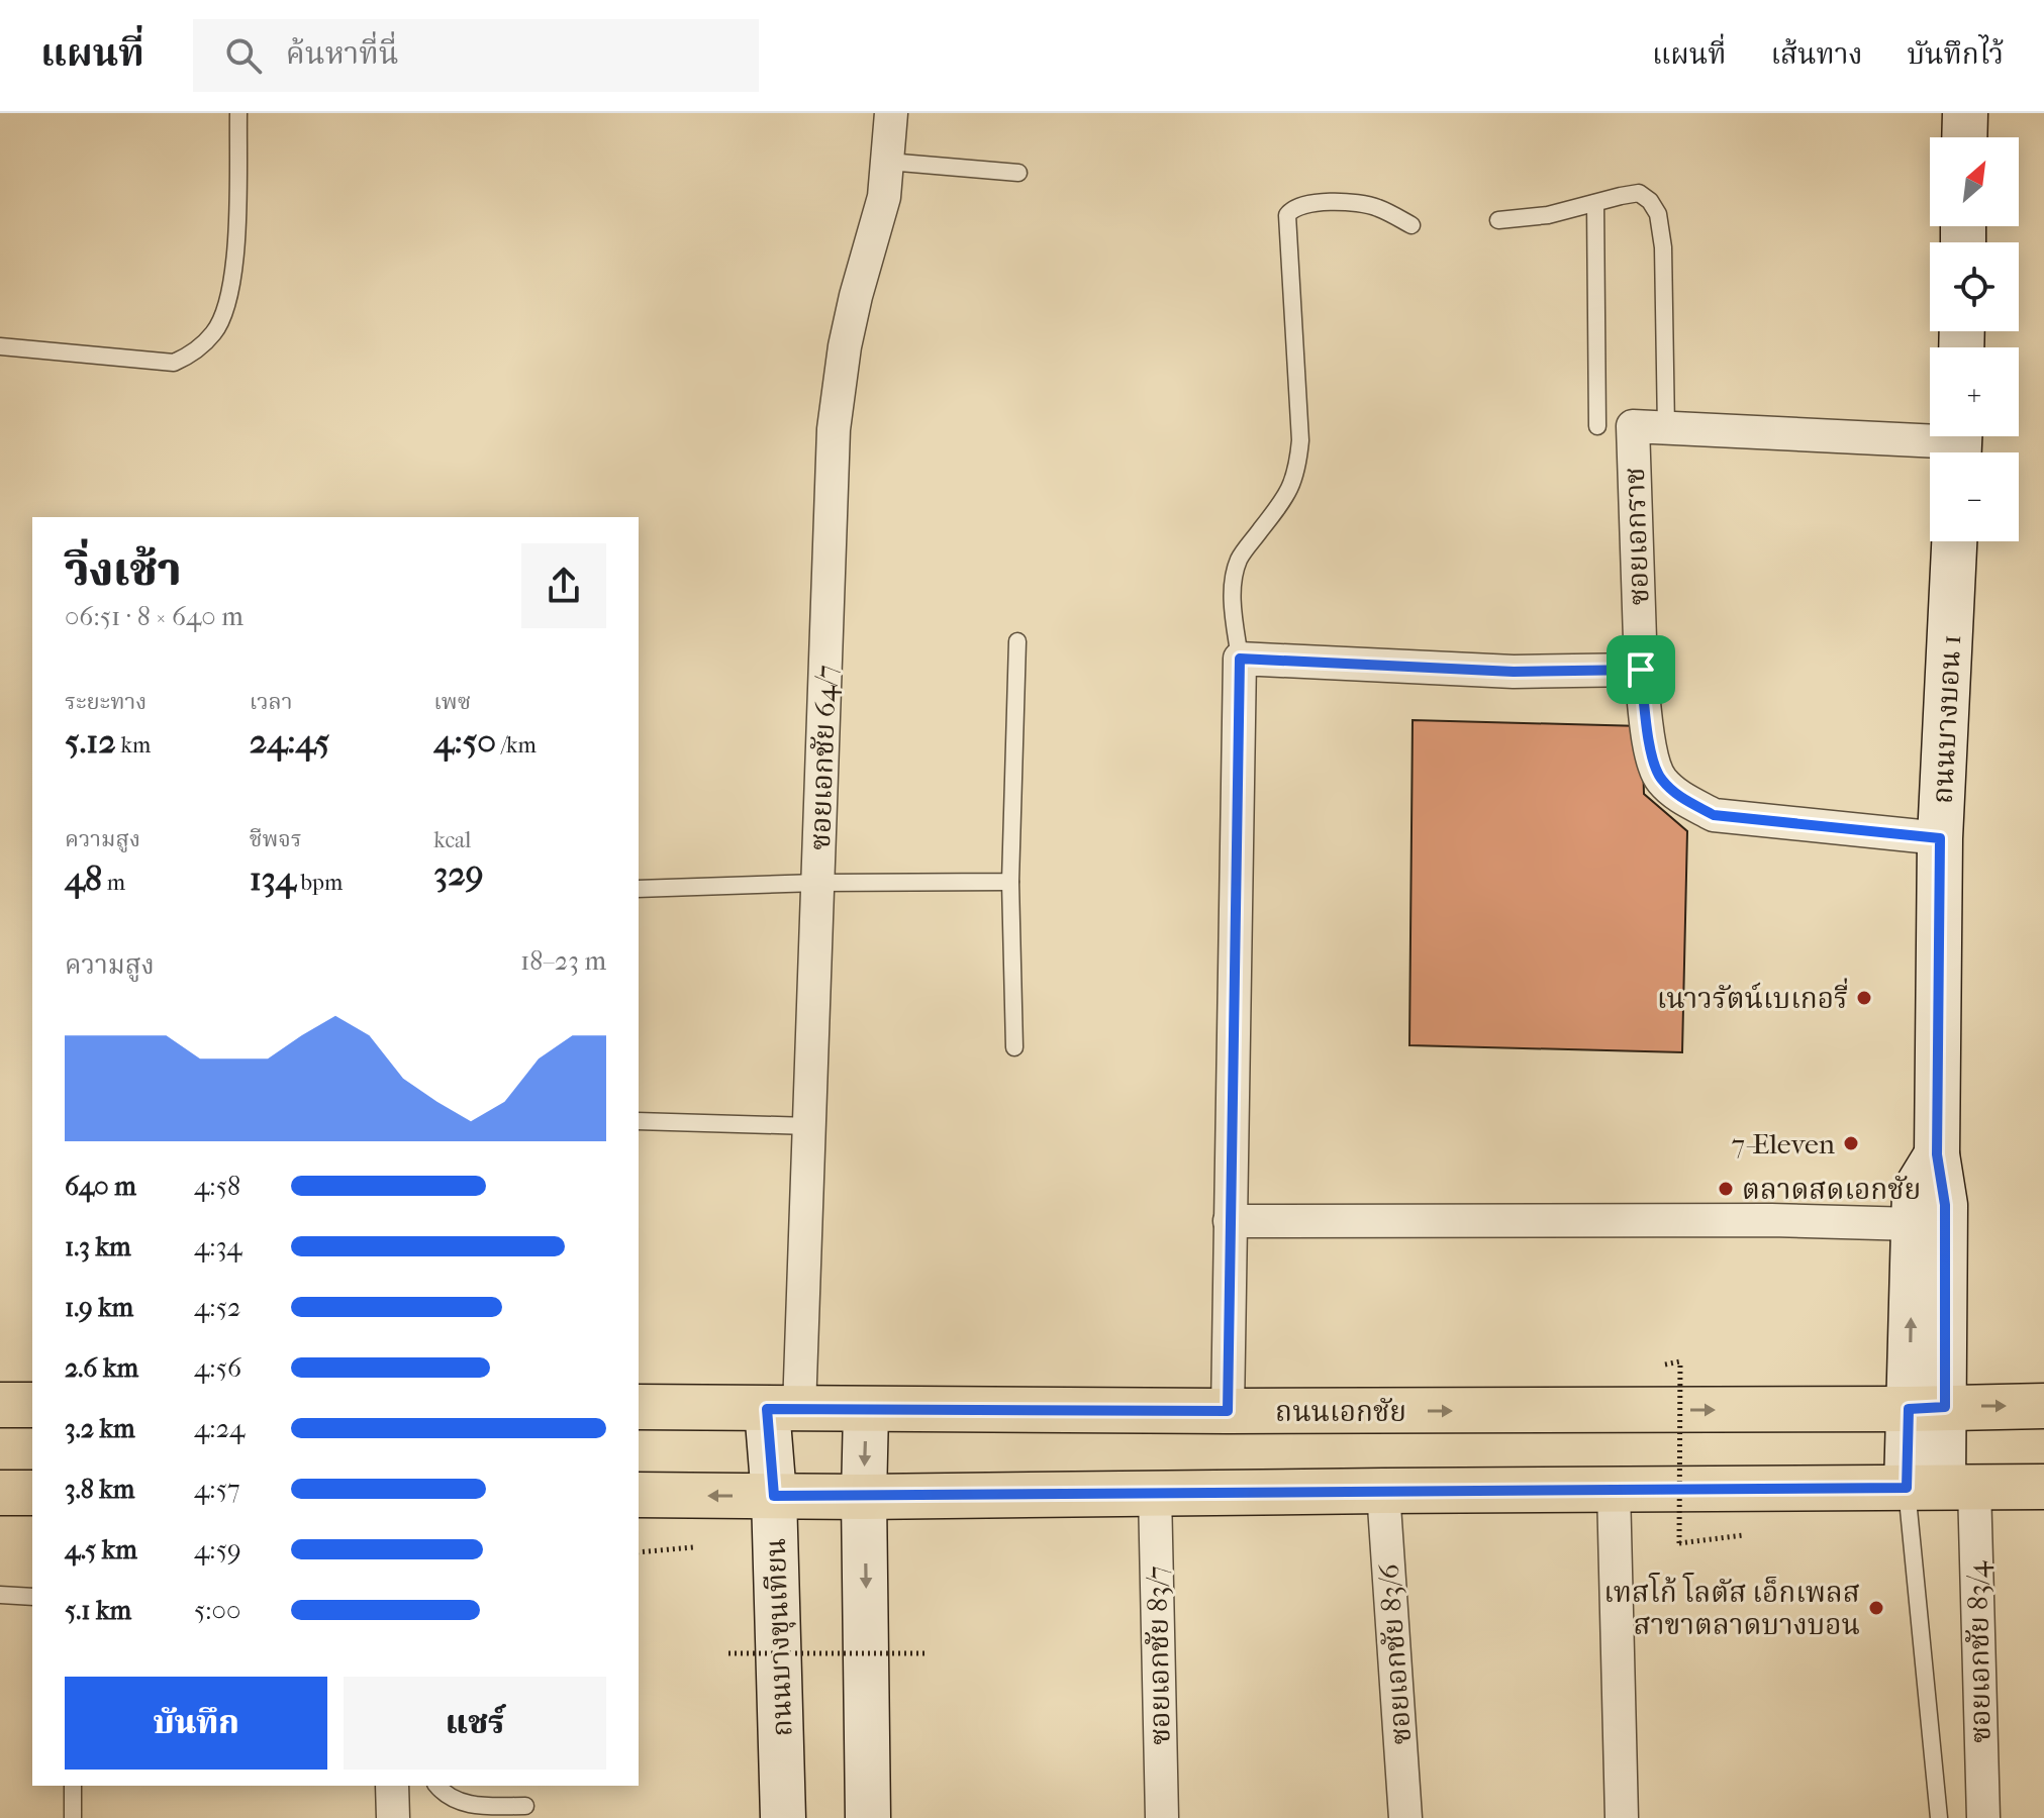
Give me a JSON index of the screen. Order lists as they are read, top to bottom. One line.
{"streets":{"main road":["ถนนบางบอน 1","ถนนเอกชัย","ถนนบางขุนเทียน"],"street":["ซอยเอกราช","ซอยเอกชัย 64/7","ซอยเอกชัย 83/4","ซอยเอกชัย 83/6","ซอยเอกชัย 83/7"]},"crossings":[["ถนนบางบอน 1","ถนนเอกชัย"],["ถนนบางบอน 1","ซอยเอกชัย 83/4"],["ซอยเอกชัย 64/7","ถนนเอกชัย"],["ซอยเอกชัย 64/7","ถนนบางขุนเทียน"],["ถนนเอกชัย","ถนนบางขุนเทียน"]],"places":["เนาวรัตน์เบเกอรี่","7-Eleven","ตลาดสดเอกชัย","เทสโก้ โลตัส เอ็กเพลส สาขาตลาดบางบอน"],"north":"top right","page":{"header":"แผนที่","search":"ค้นหาที่นี่","nav":["แผนที่","เส้นทาง","บันทึกไว้"],"map_buttons":["+","−"],"heading":["วิ่งเช้า","06:51 · 8 × 640 m"],"stats":[["ระยะทาง","5.12 km"],["เวลา","24:45"],["เพซ","4:50 /km"],["ความสูง","48 m"],["ชีพจร","134 bpm"],["kcal","329"]],"chart":["ความสูง","18–23 m"],"list":[{"name":"640 m","note":"4:58"},{"name":"1.3 km","note":"4:34"},{"name":"1.9 km","note":"4:52"},{"name":"2.6 km","note":"4:56"},{"name":"3.2 km","note":"4:24"},{"name":"3.8 km","note":"4:57"},{"name":"4.5 km","note":"4:59"},{"name":"5.1 km","note":"5:00"}],"buttons":["บันทึก","แชร์"]}}
